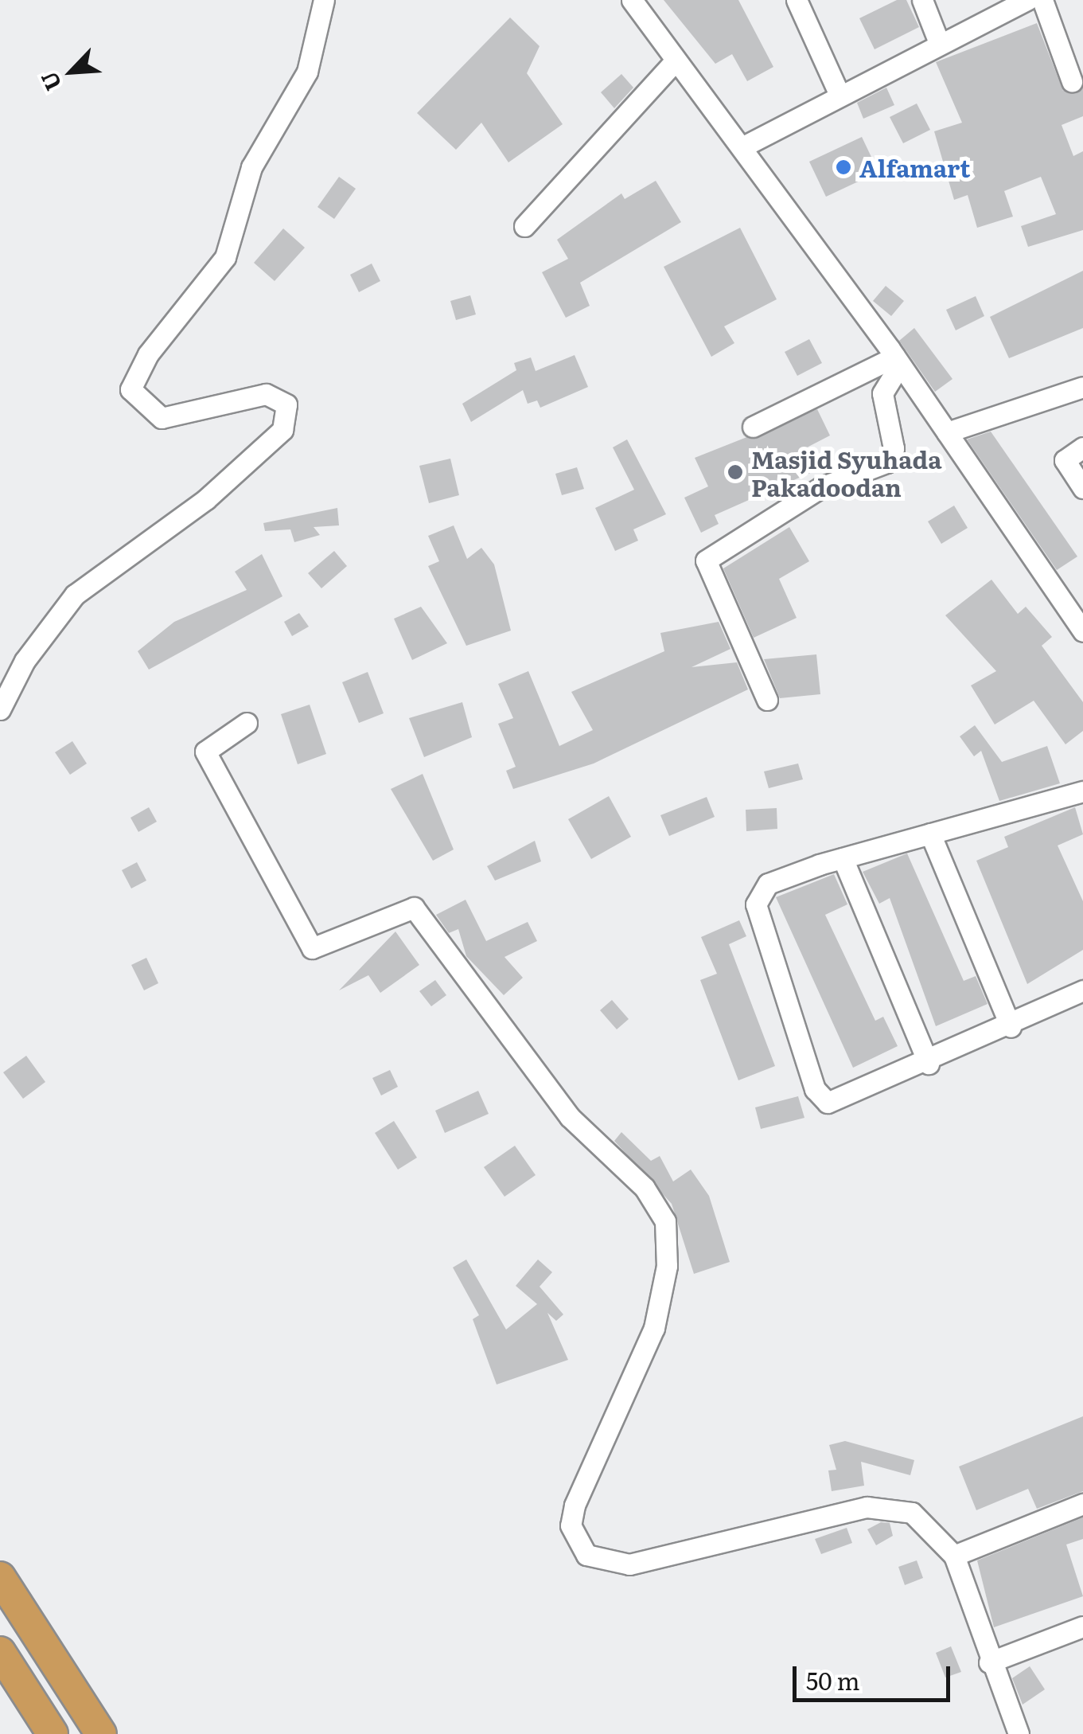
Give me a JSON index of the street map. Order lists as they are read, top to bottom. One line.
{"places":["Alfamart","Masjid Syuhada Pakadoodan"],"scale_bar":"50 m","north":"bottom left"}
